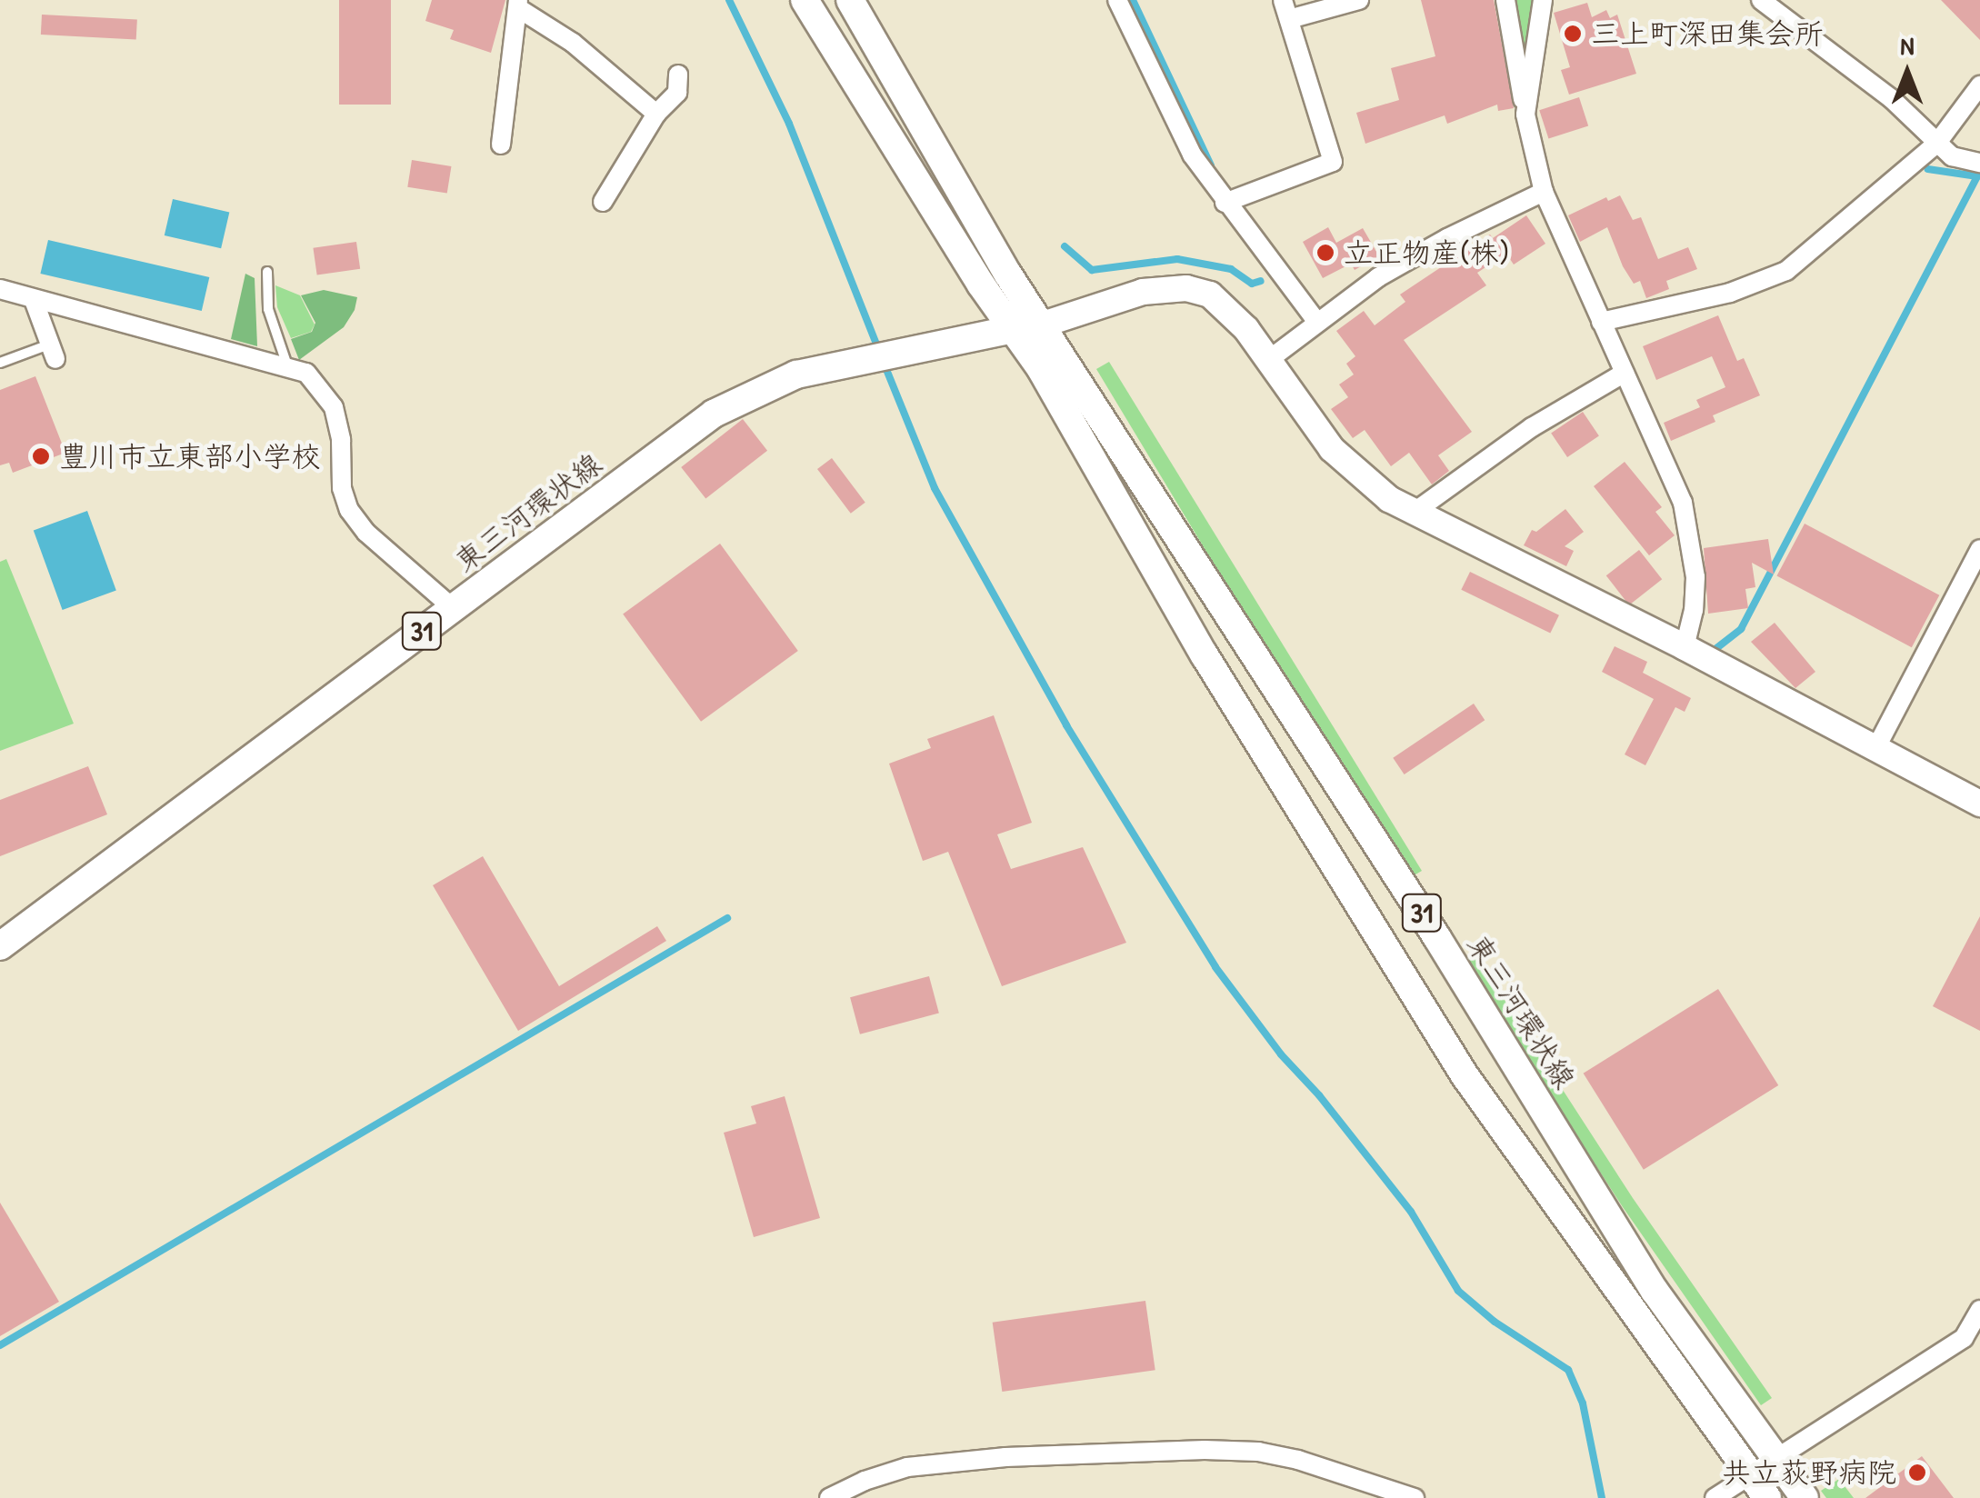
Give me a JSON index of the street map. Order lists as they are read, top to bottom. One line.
{"streets":{"main road":["東三河環状線","31"]},"crossings":[["東三河環状線","31"]],"places":["三上町深田集会所","立正物産(株)","豊川市立東部小学校","共立荻野病院"],"north":"top"}
